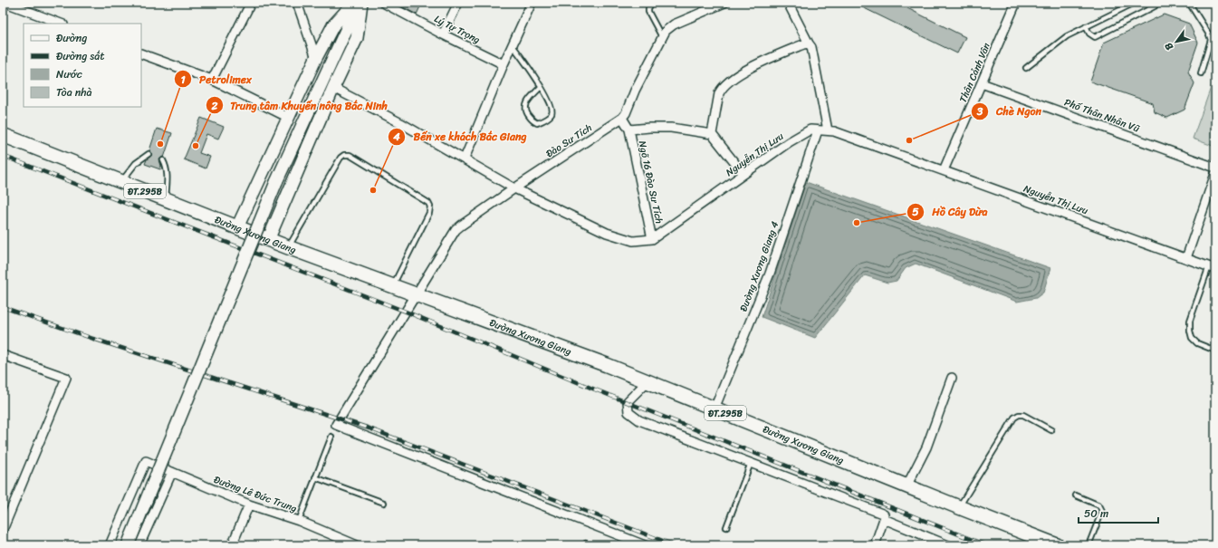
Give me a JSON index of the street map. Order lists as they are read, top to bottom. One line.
{"streets":{"main road":["ĐT.295B","Đường Xương Giang"],"street":["Lý Tự Trọng","Thân Cảnh Vân","Phố Thân Nhân Vũ","Đào Sư Tích","Nguyễn Thị Lưu","Ngõ 16 Đào Sư Tích","Đường Xương Giang 4","Đường Lê Đức Trung"]},"crossings":[["Thân Cảnh Vân","Phố Thân Nhân Vũ"],["Thân Cảnh Vân","Nguyễn Thị Lưu"],["Đào Sư Tích","Ngõ 16 Đào Sư Tích"],["Đào Sư Tích","Đường Xương Giang"],["Nguyễn Thị Lưu","Ngõ 16 Đào Sư Tích"],["Nguyễn Thị Lưu","Đường Xương Giang 4"],["Đường Xương Giang","Đường Xương Giang 4"]],"places":["Chè Ngon","Petrolimex","Trung tâm Khuyến nông Bắc Ninh","Bến xe khách Bắc Giang","Hồ Cây Dừa"],"legend":["Đường","Đường sắt","Nước","Tòa nhà"],"scale_bar":"50 m","north":"bottom left"}
